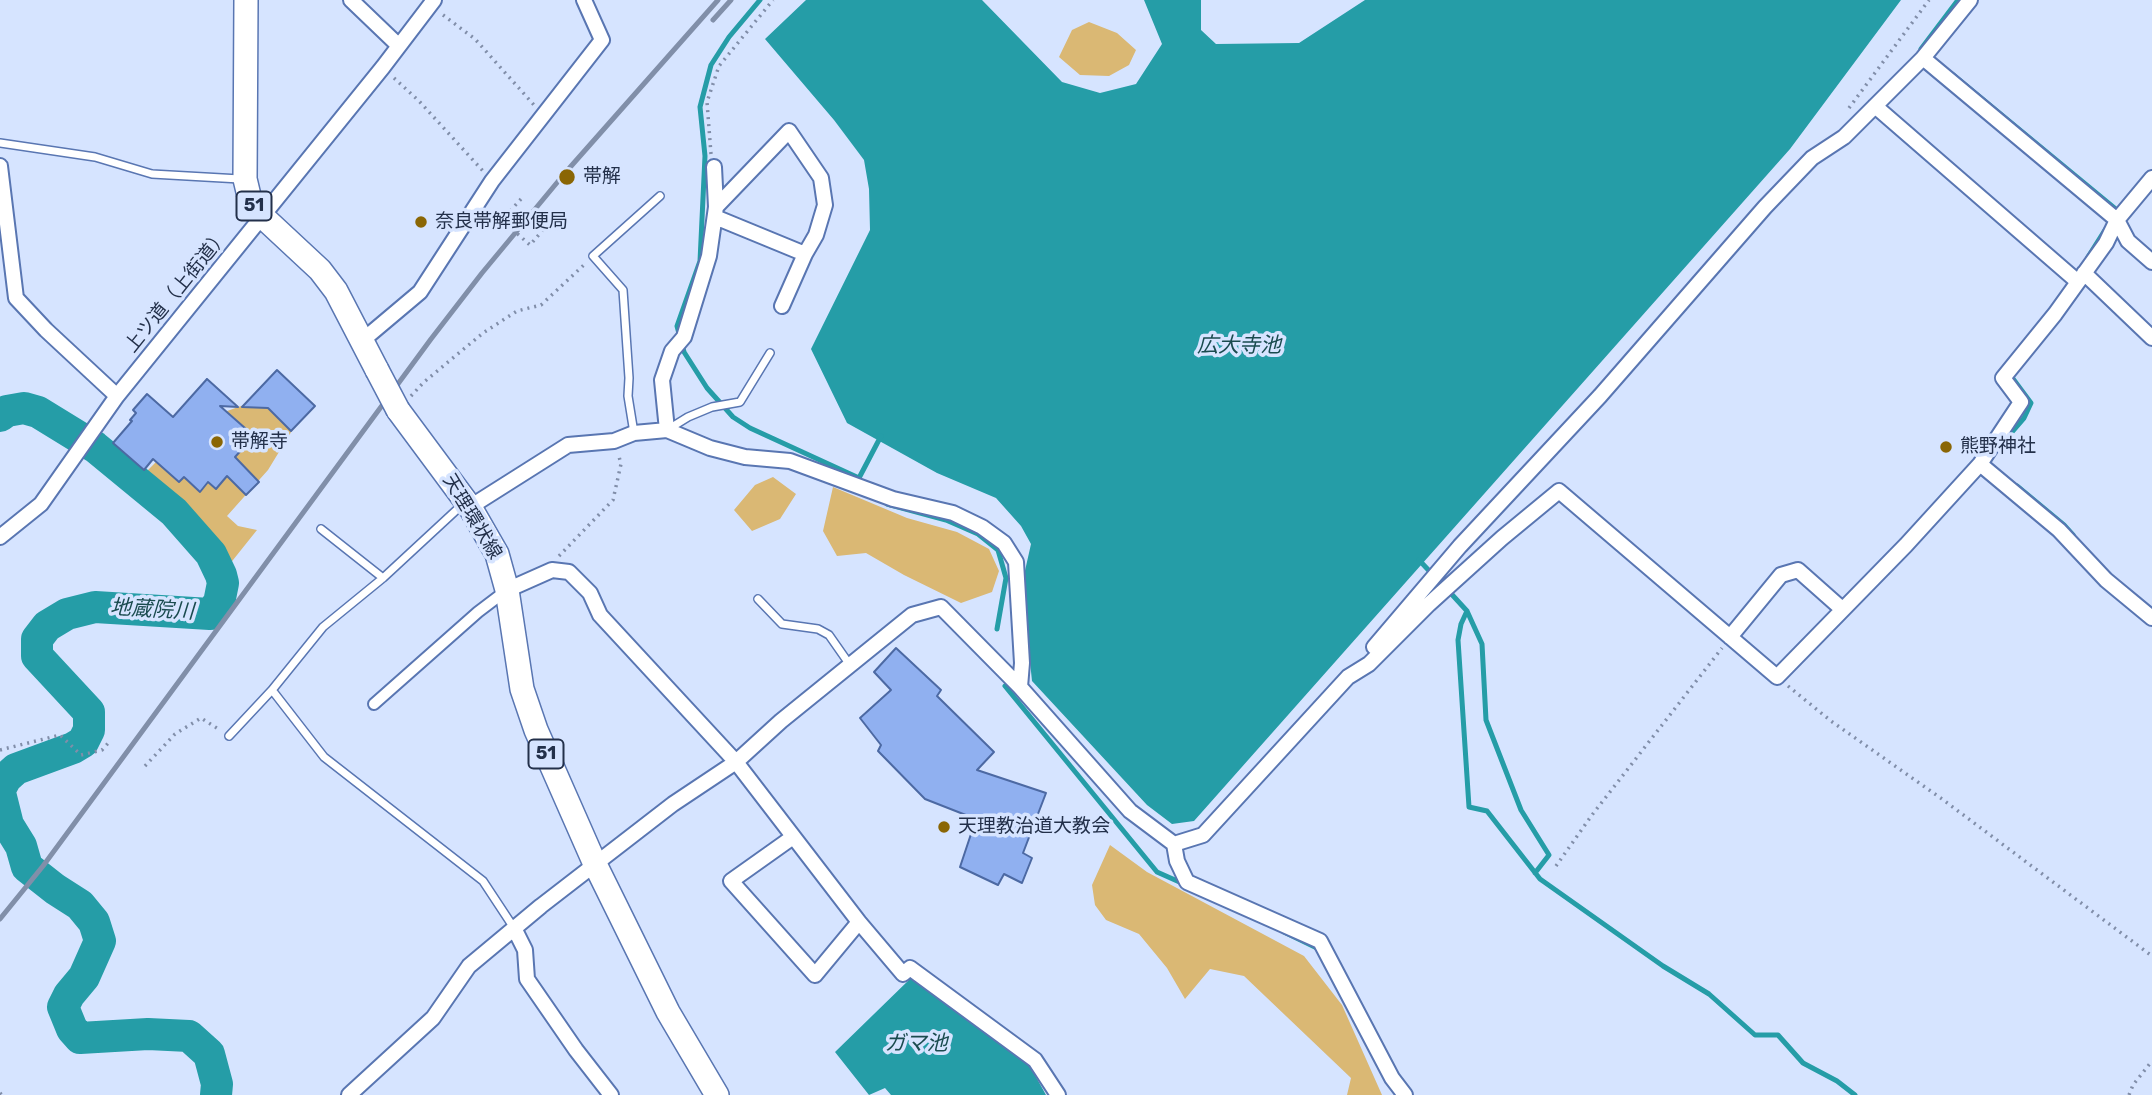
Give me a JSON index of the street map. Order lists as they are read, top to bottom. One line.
{"streets":{"main road":["51","天理環状線"],"street":["上ツ道（上街道）"]},"crossings":[["上ツ道（上街道）","天理環状線"]],"water":["広大寺池","地蔵院川","ガマ池"],"places":["帯解","奈良帯解郵便局","帯解寺","熊野神社","天理教治道大教会"]}
